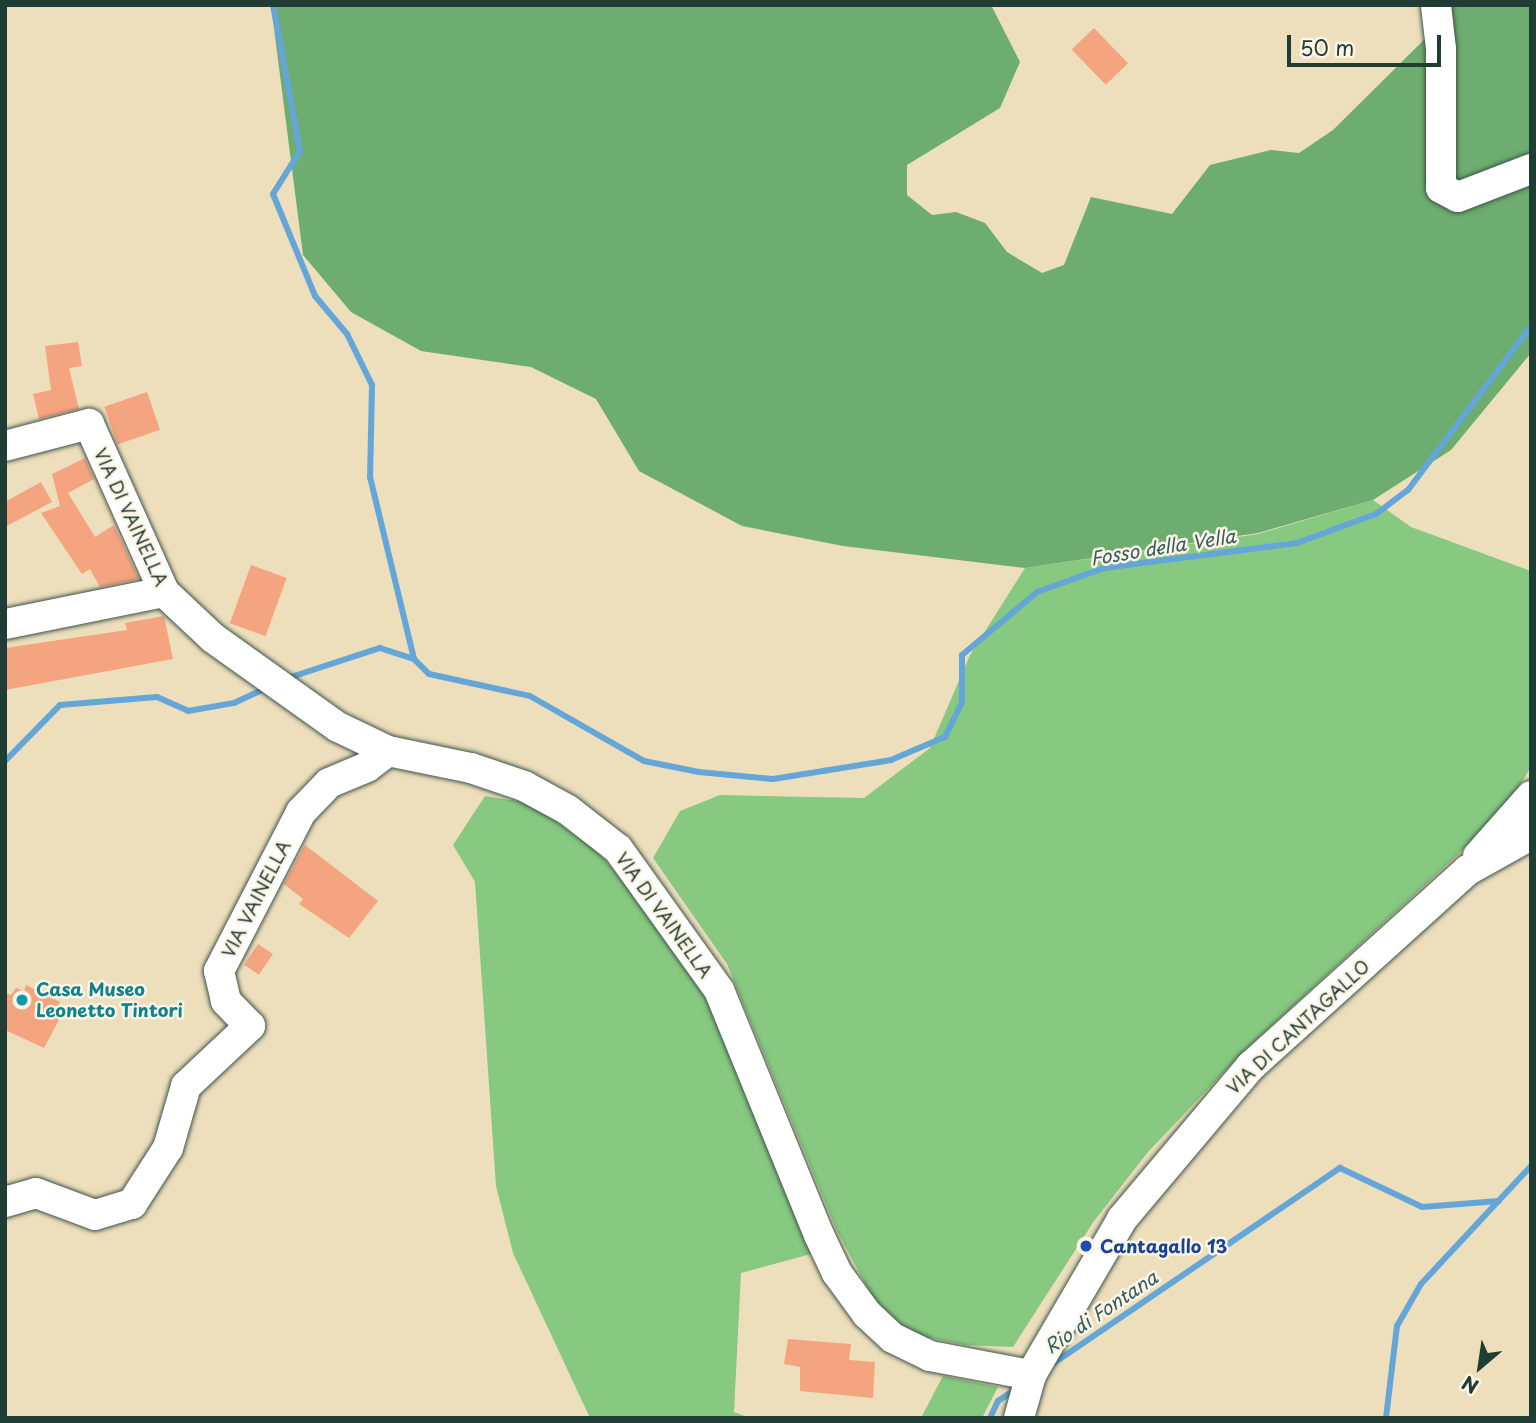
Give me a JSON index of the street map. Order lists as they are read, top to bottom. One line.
{"streets":{"street":["VIA DI VAINELLA","VIA VAINELLA","VIA DI CANTAGALLO"]},"crossings":[["VIA DI VAINELLA","VIA VAINELLA"],["VIA DI VAINELLA","VIA DI CANTAGALLO"]],"water":["Fosso della Vella","Rio di Fontana"],"places":["Casa Museo Leonetto Tintori","Cantagallo 13"],"scale_bar":"50 m","north":"bottom left"}
